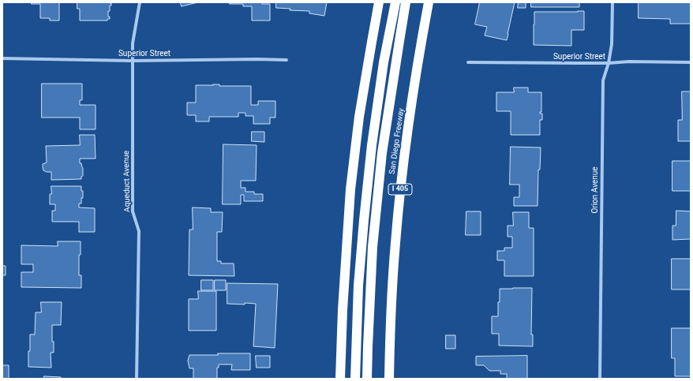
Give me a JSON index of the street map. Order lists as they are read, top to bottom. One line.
{"streets":{"highway":["San Diego Freeway","I 405"],"street":["Superior Street","Aqueduct Avenue","Orion Avenue"]},"crossings":[["Superior Street","Aqueduct Avenue"],["Superior Street","Orion Avenue"]]}
